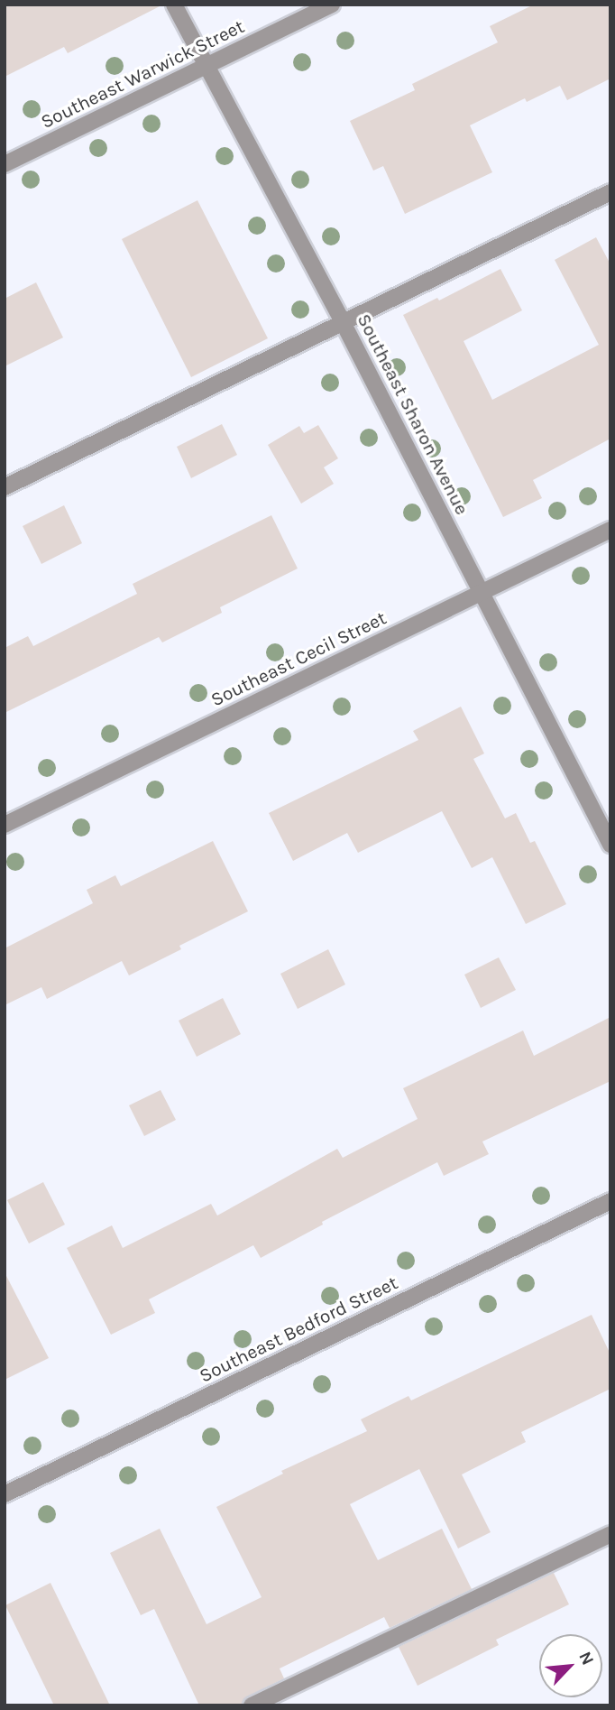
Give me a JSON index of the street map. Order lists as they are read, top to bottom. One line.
{"streets":{"street":["Southeast Warwick Street","Southeast Sharon Avenue","Southeast Cecil Street","Southeast Bedford Street"]},"crossings":[["Southeast Warwick Street","Southeast Sharon Avenue"],["Southeast Sharon Avenue","Southeast Cecil Street"]],"north":"top right"}
